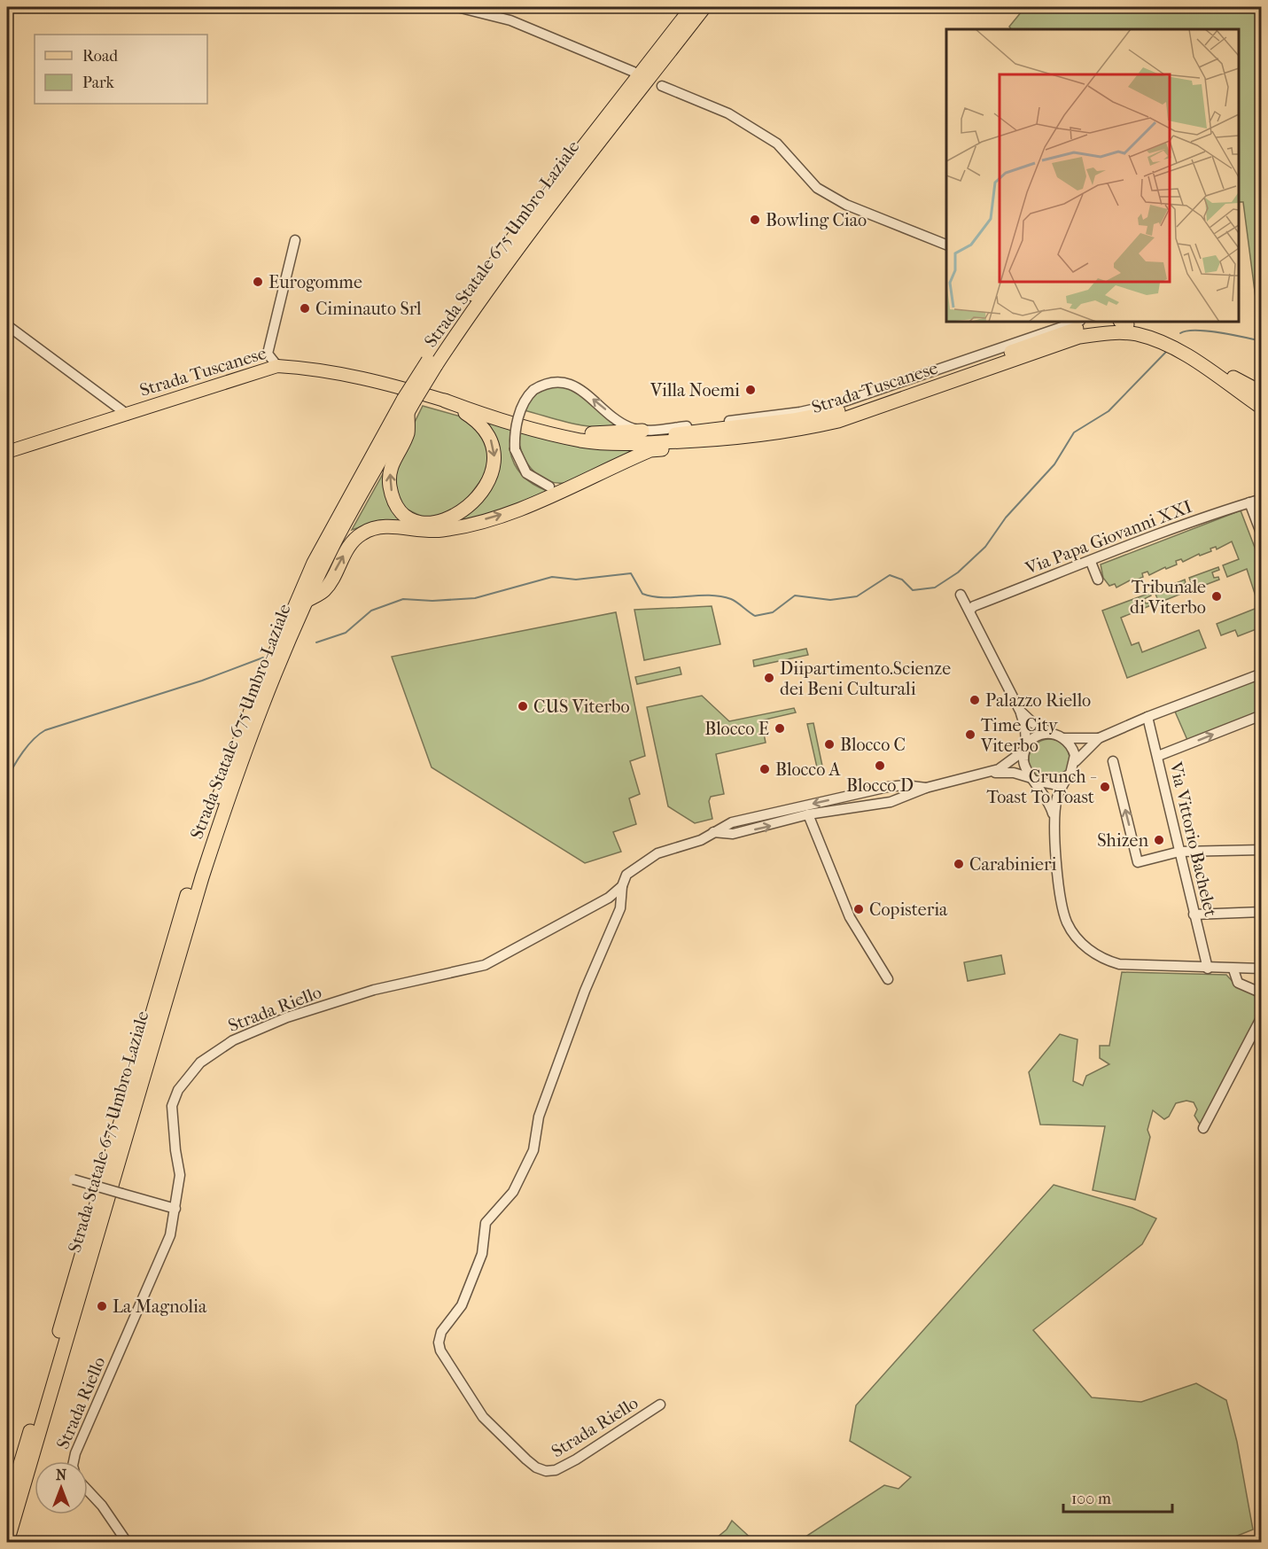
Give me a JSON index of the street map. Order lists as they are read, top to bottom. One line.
{"streets":{"highway":["Strada Statale 675 Umbro-Laziale","Strada Tuscanese"],"street":["Via Papa Giovanni XXI","Via Vittorio Bachelet","Strada Riello"]},"places":["Bowling Ciao","Eurogomme","Ciminauto Srl","Villa Noemi","Tribunale di Viterbo","Diipartimento.Scienze dei Beni Culturali","Palazzo Riello","CUS Viterbo","Blocco E","Time City Viterbo","Blocco C","Blocco D","Blocco A","Crunch - Toast To Toast","Shizen","Carabinieri","Copisteria","La Magnolia"],"legend":["Road","Park"],"scale_bar":"100 m","north":"top"}
